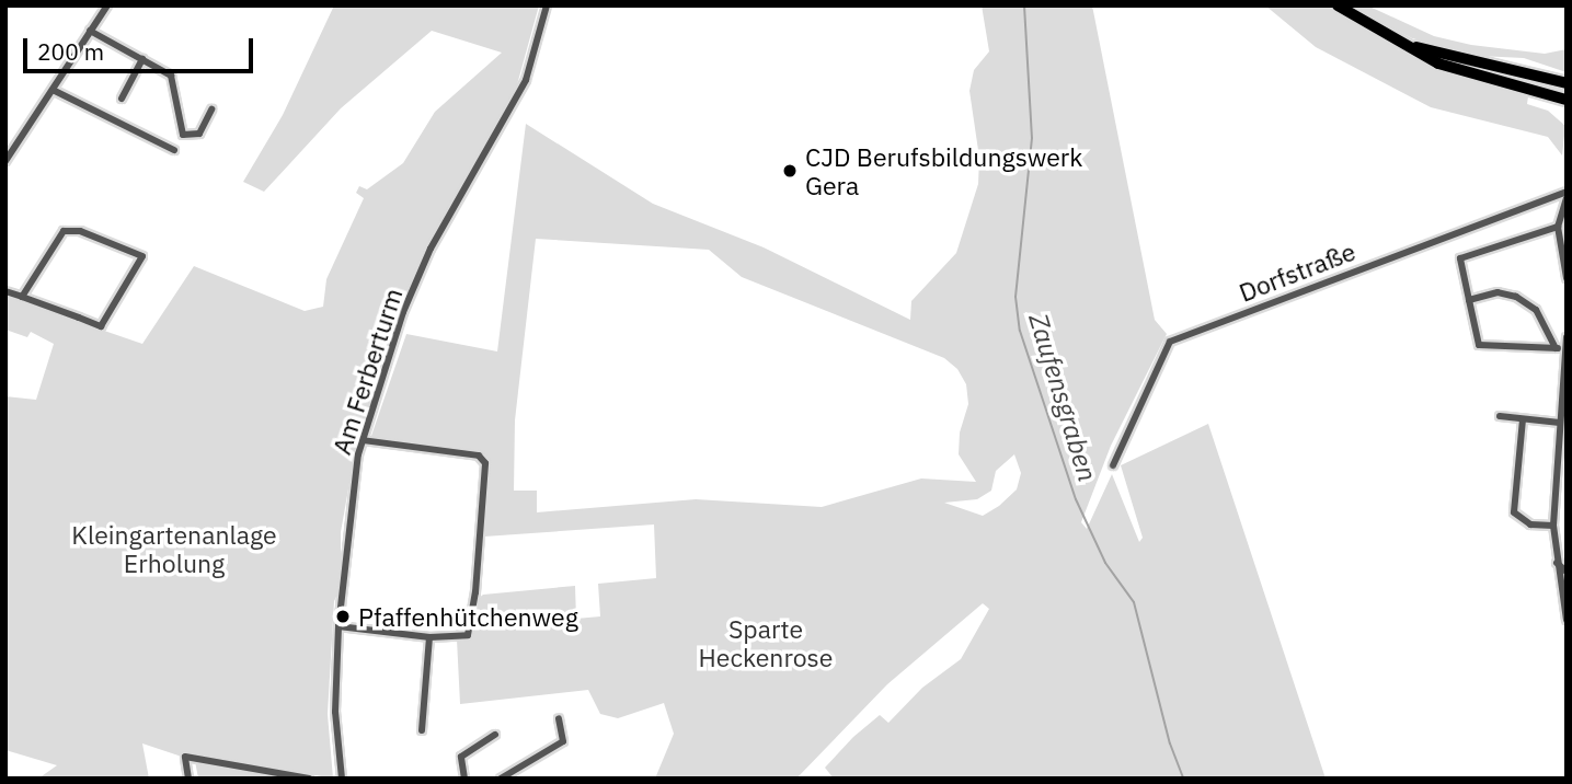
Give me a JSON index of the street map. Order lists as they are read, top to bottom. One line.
{"streets":{"street":["Dorfstraße","Am Ferberturm"]},"water":["Zaufensgraben"],"parks":["Kleingartenanlage Erholung","Sparte Heckenrose"],"places":["CJD Berufsbildungswerk Gera","Pfaffenhütchenweg"],"scale_bar":"200 m"}
